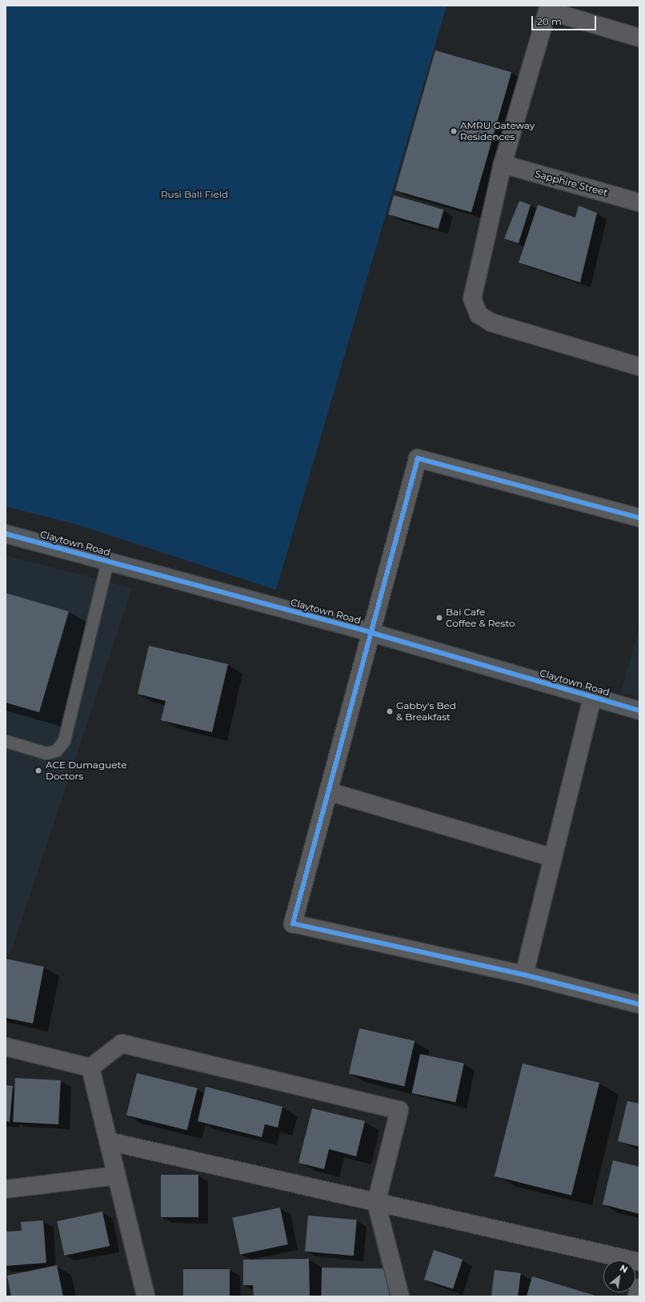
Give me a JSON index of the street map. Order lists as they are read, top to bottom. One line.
{"streets":{"street":["Sapphire Street","Claytown Road"]},"parks":["Rusi Ball Field"],"places":["AMRU Gateway Residences","Bai Cafe Coffee & Resto","Gabby's Bed & Breakfast","ACE Dumaguete Doctors"],"scale_bar":"20 m","north":"top right"}
